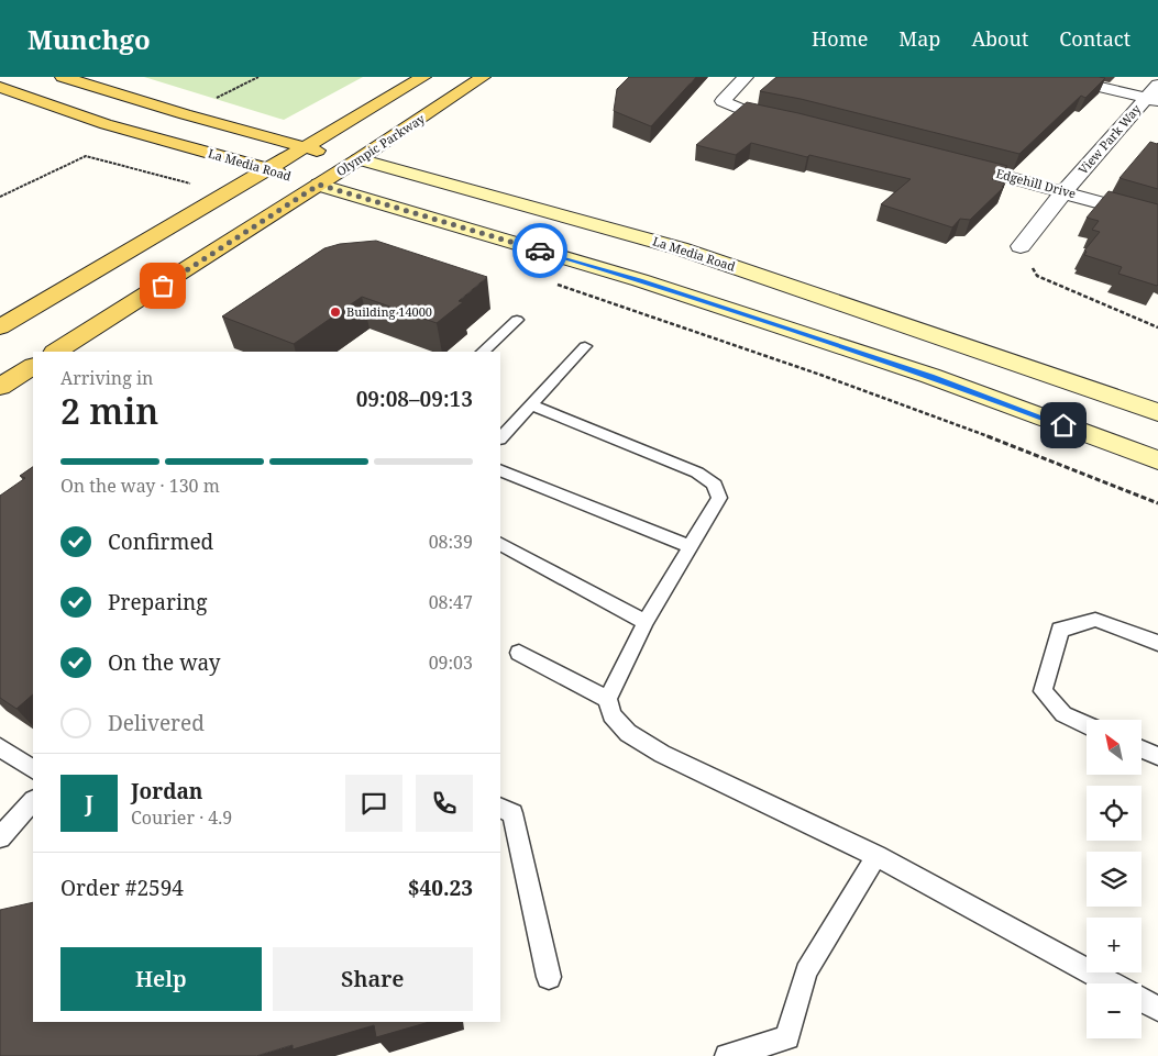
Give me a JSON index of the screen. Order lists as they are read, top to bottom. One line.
{"streets":{"main road":["Olympic Parkway","La Media Road"],"street":["View Park Way","Edgehill Drive"]},"crossings":[["View Park Way","Edgehill Drive"],["Olympic Parkway","La Media Road"]],"places":["Building 14000"],"north":"top left","page":{"header":"Munchgo","nav":["Home","Map","About","Contact"],"heading":["2 min","Arriving in","09:08–09:13"],"panel":["Jordan","Courier · 4.9","Order #2594","$40.23"],"bar":"On the way · 130 m","list":[["Confirmed","08:39"],["Preparing","08:47"],["On the way","09:03"],"Delivered"],"map_buttons":["+","−"],"round":"J","buttons":["Help","Share"]}}
